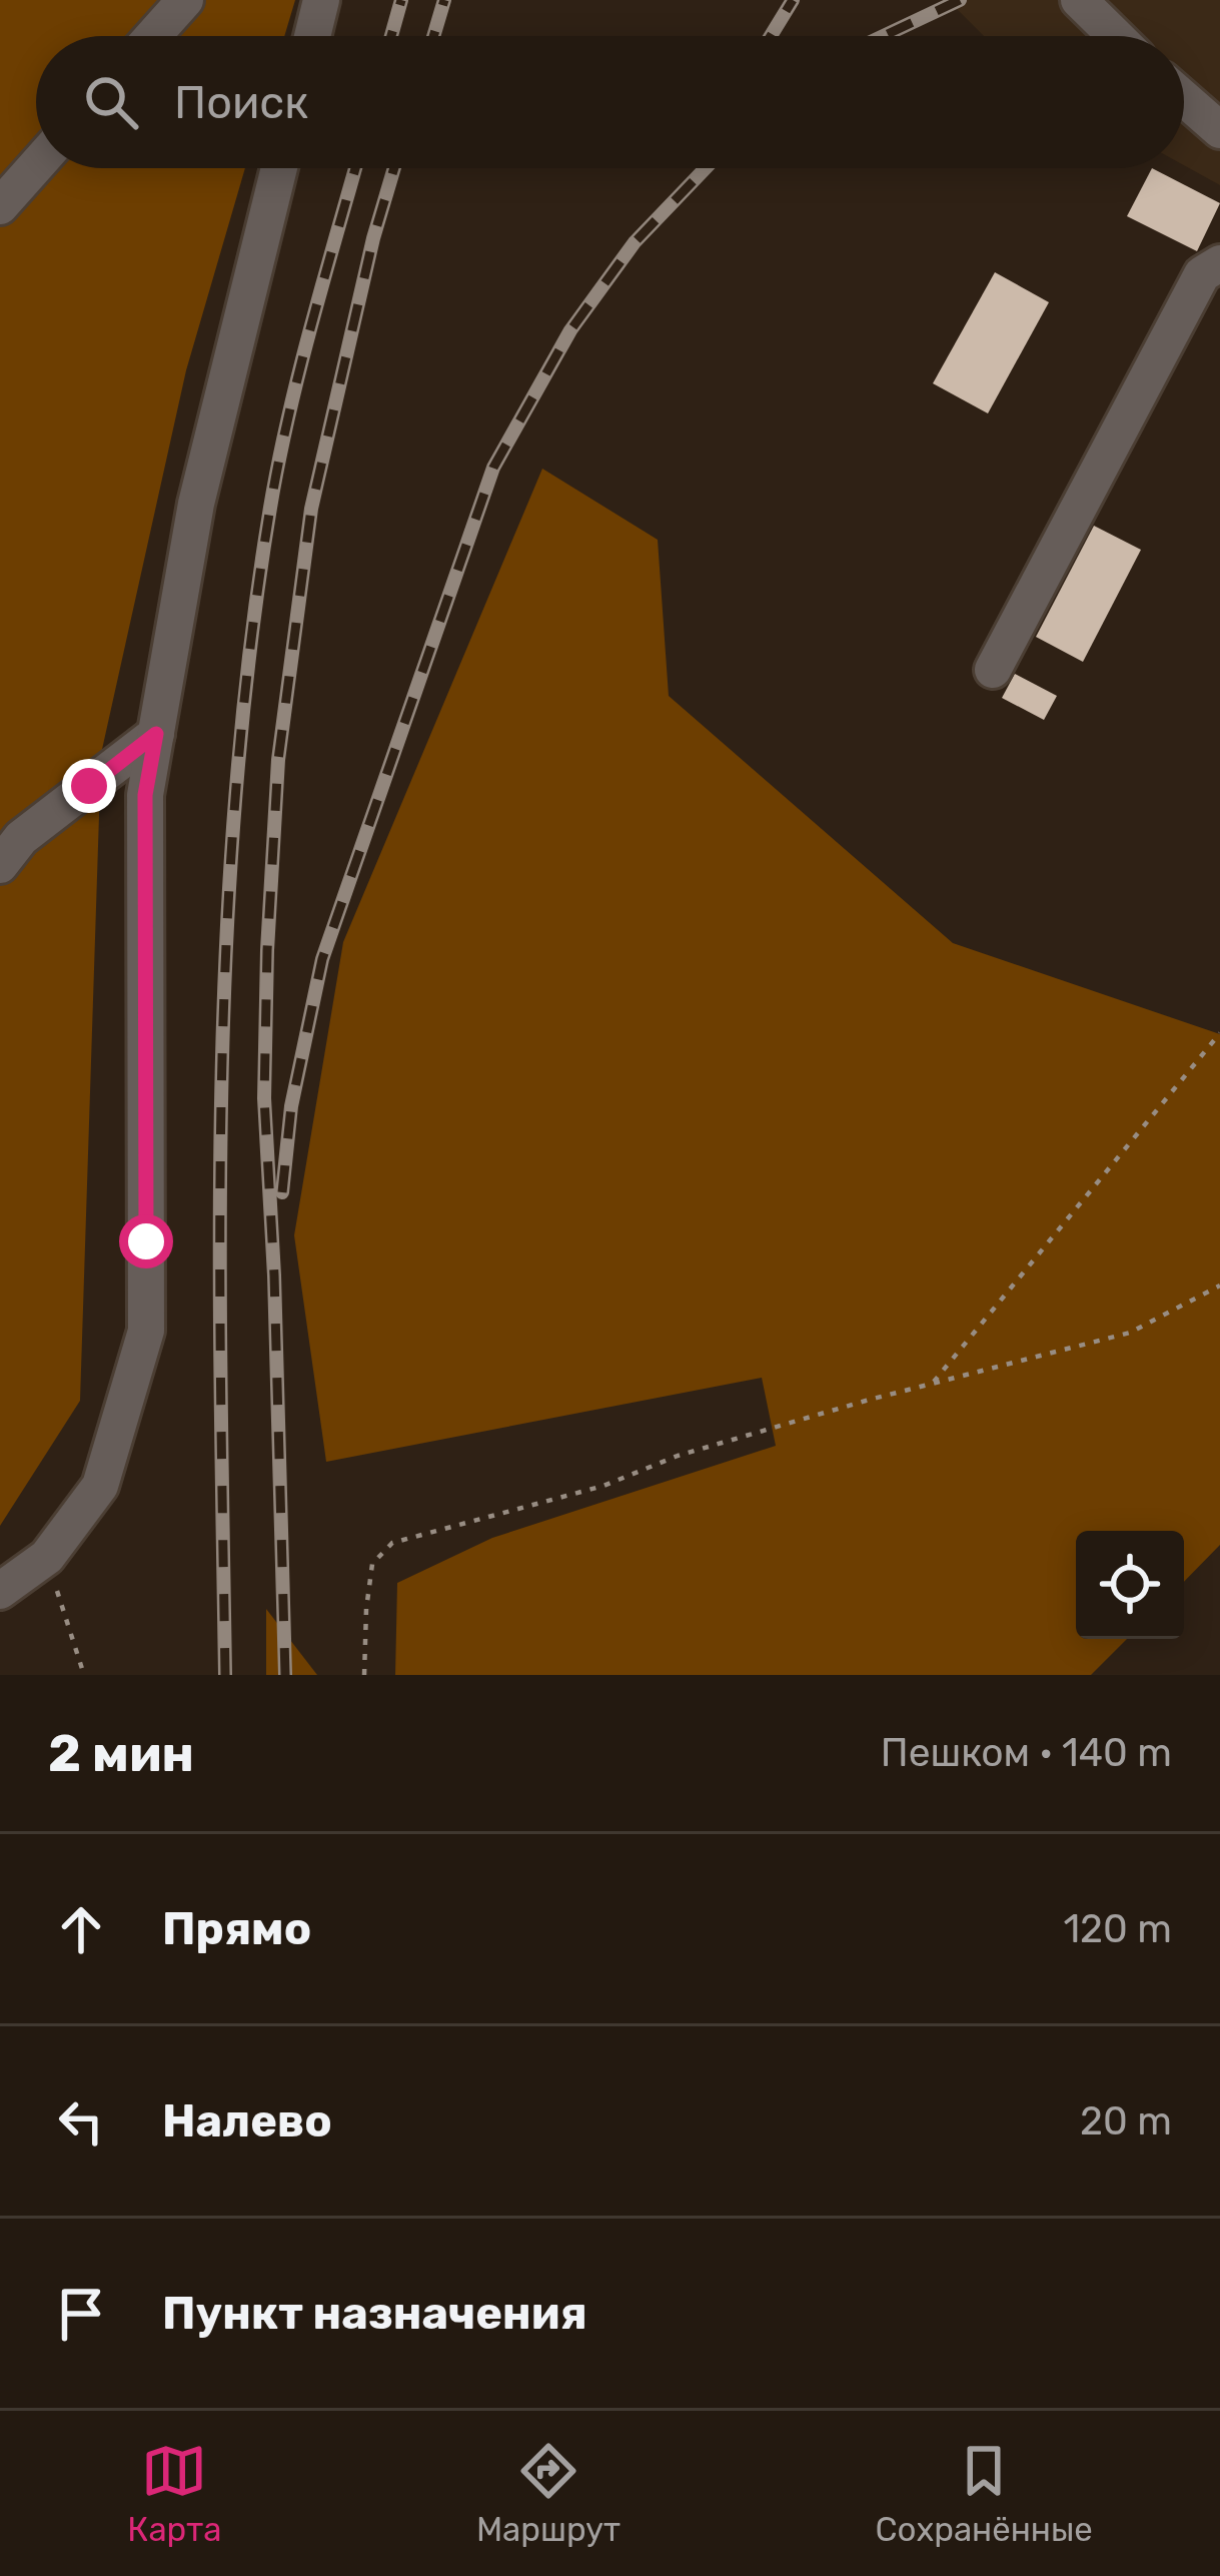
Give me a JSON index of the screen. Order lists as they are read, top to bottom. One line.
{"page":{"search":"Поиск","heading":["2 мин","Пешком · 140 m"],"list":[["Прямо","120 m"],["Налево","20 m"],"Пункт назначения"],"nav":["Карта","Маршрут","Сохранённые"]}}
